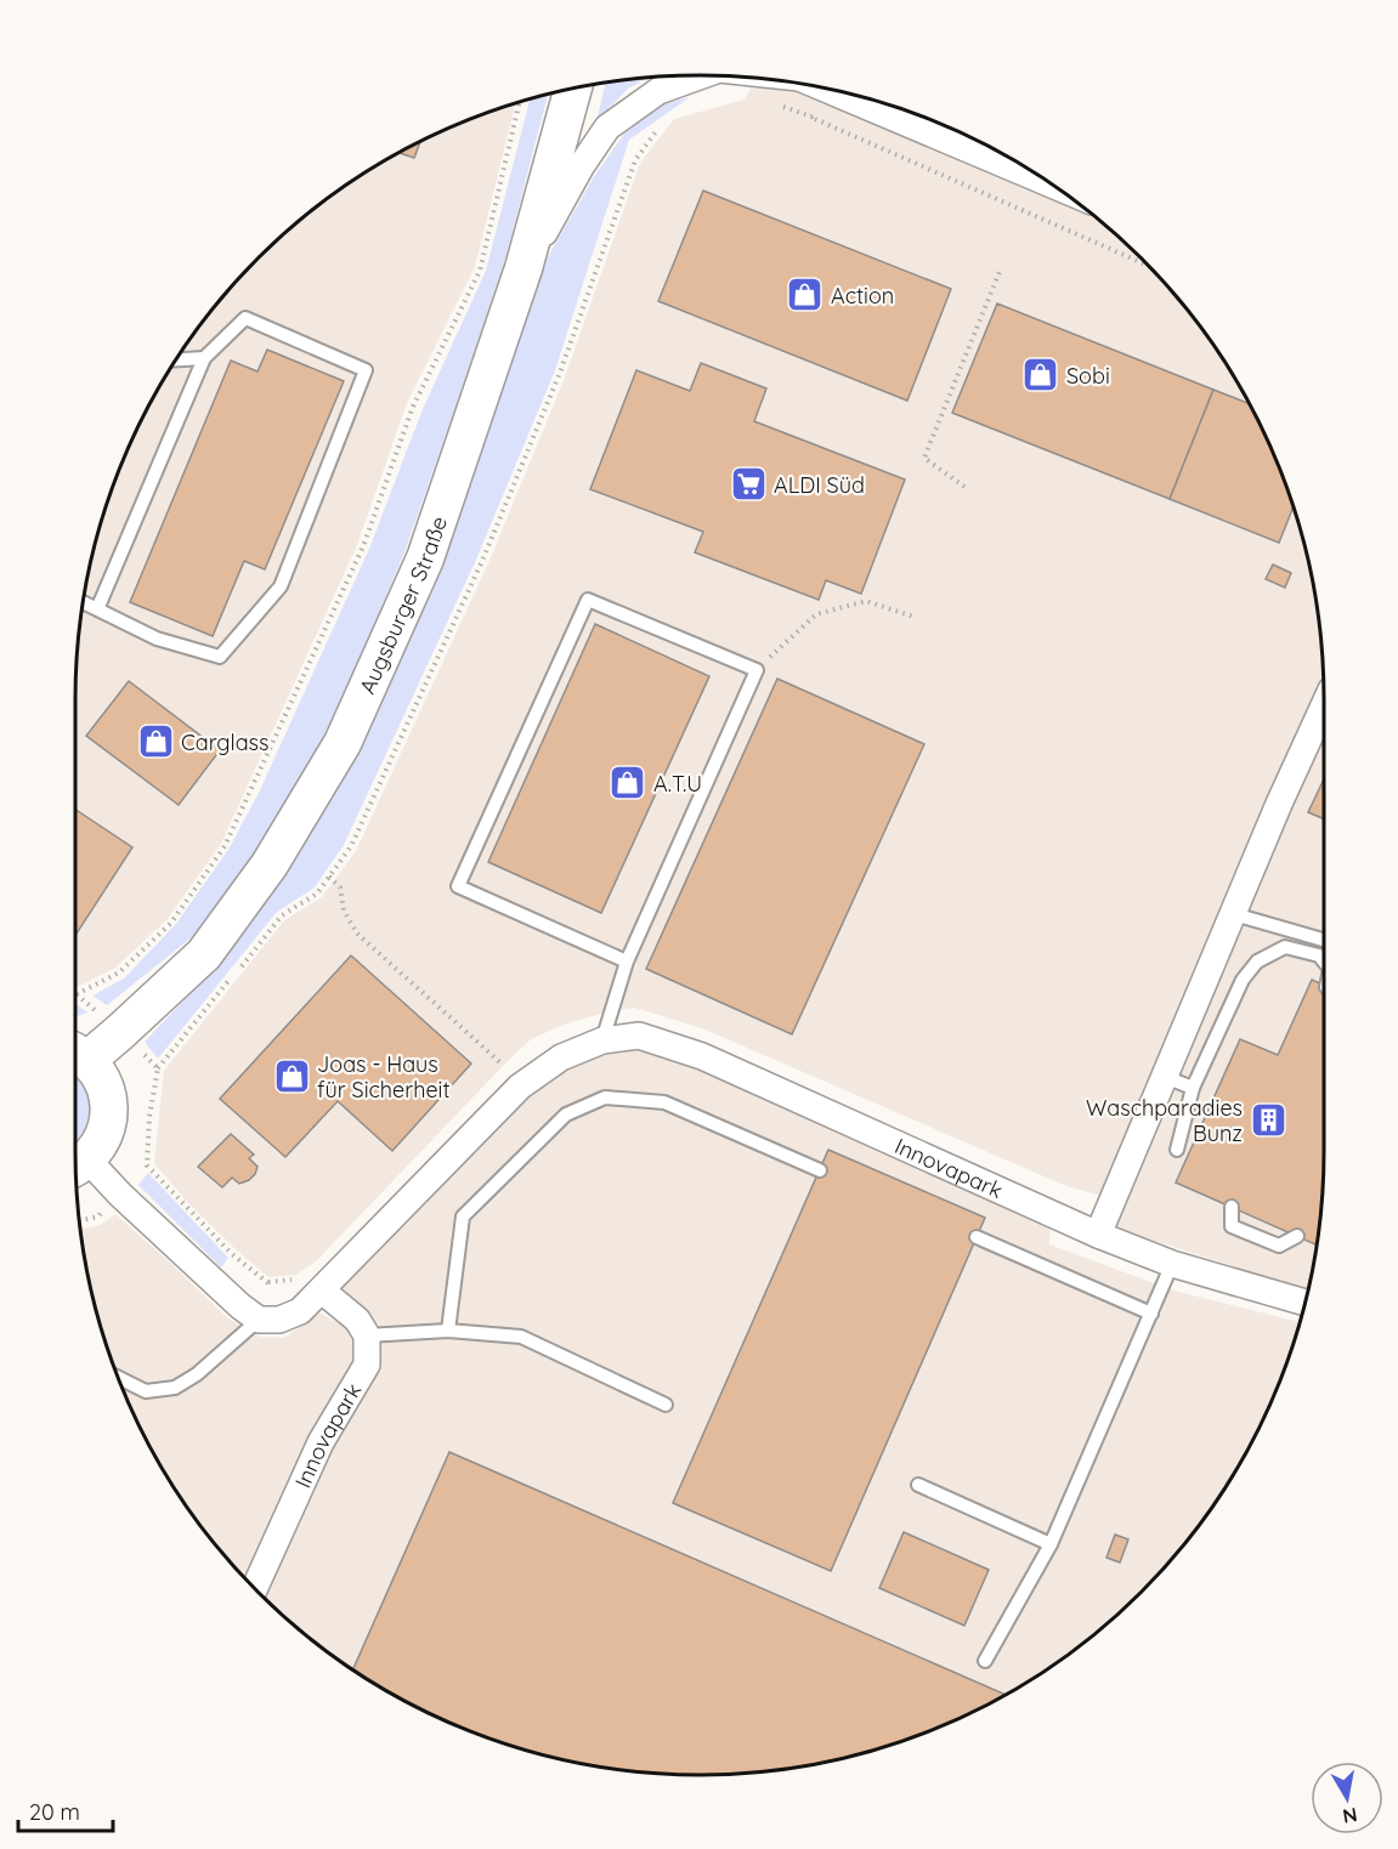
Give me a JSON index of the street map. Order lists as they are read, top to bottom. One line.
{"streets":{"main road":["Augsburger Straße"],"street":["Innovapark"]},"places":{"shop":["Action","Sobi","Carglass","A.T.U","Joas - Haus für Sicherheit"],"supermarket":["ALDI Süd"],"building":["Waschparadies Bunz"]},"scale_bar":"20 m","north":"bottom"}
